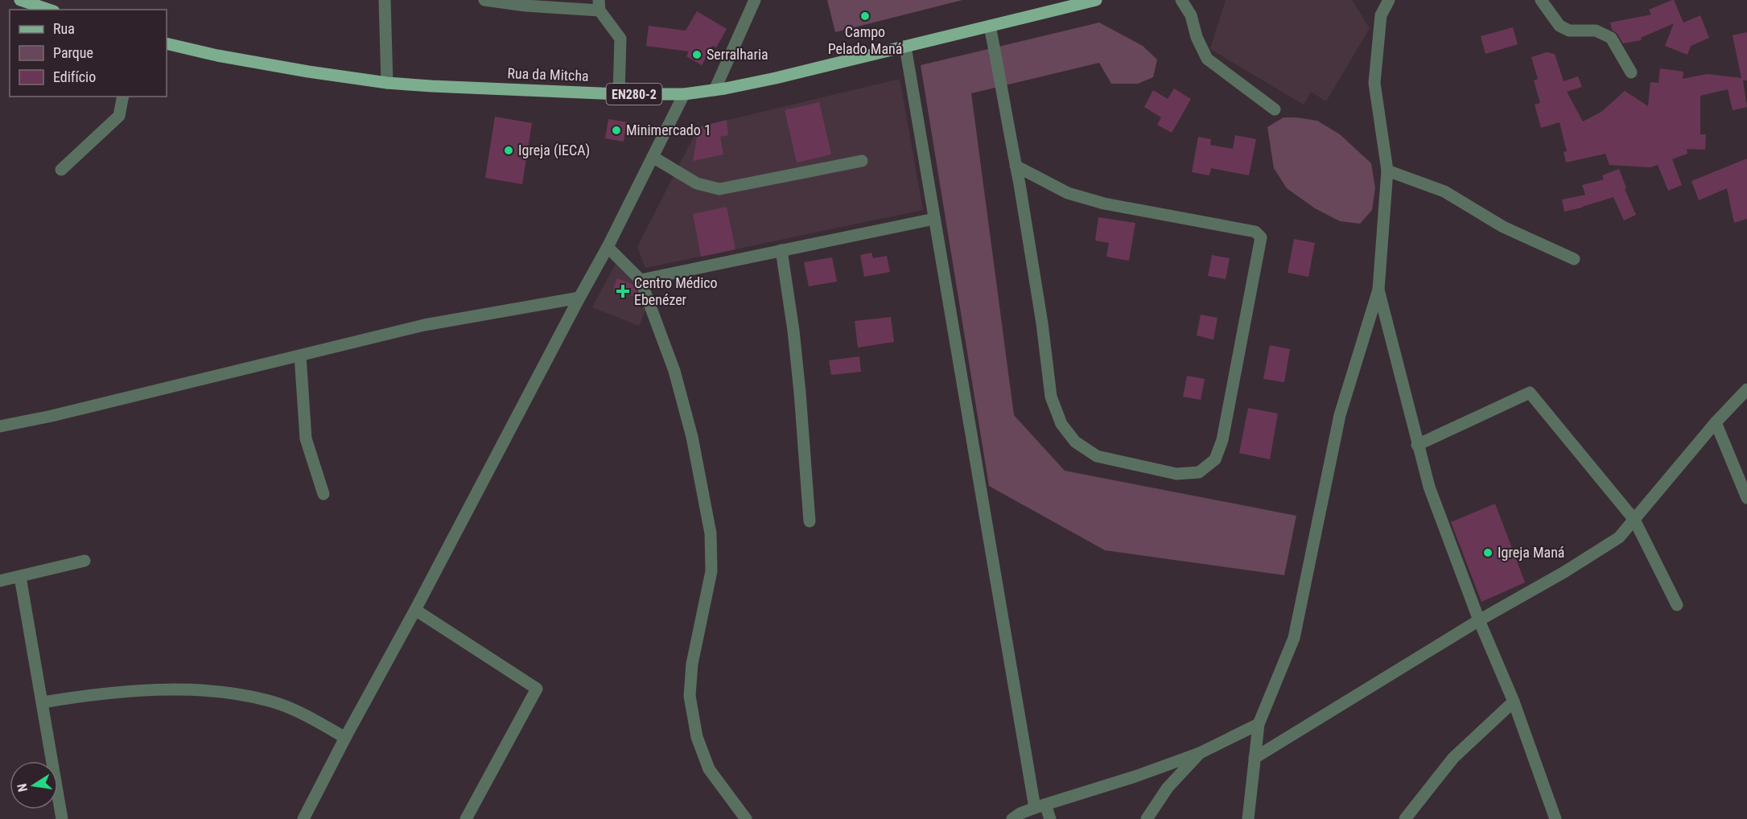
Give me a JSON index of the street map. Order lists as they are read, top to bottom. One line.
{"streets":{"main road":["Rua da Mitcha","EN280-2"]},"places":{"other":["Campo Pelado Maná","Serralharia","Minimercado 1","Igreja (IECA)","Igreja Maná"],"health":["Centro Médico Ebenézer"]},"legend":["Rua","Parque","Edifício"],"north":"left"}
